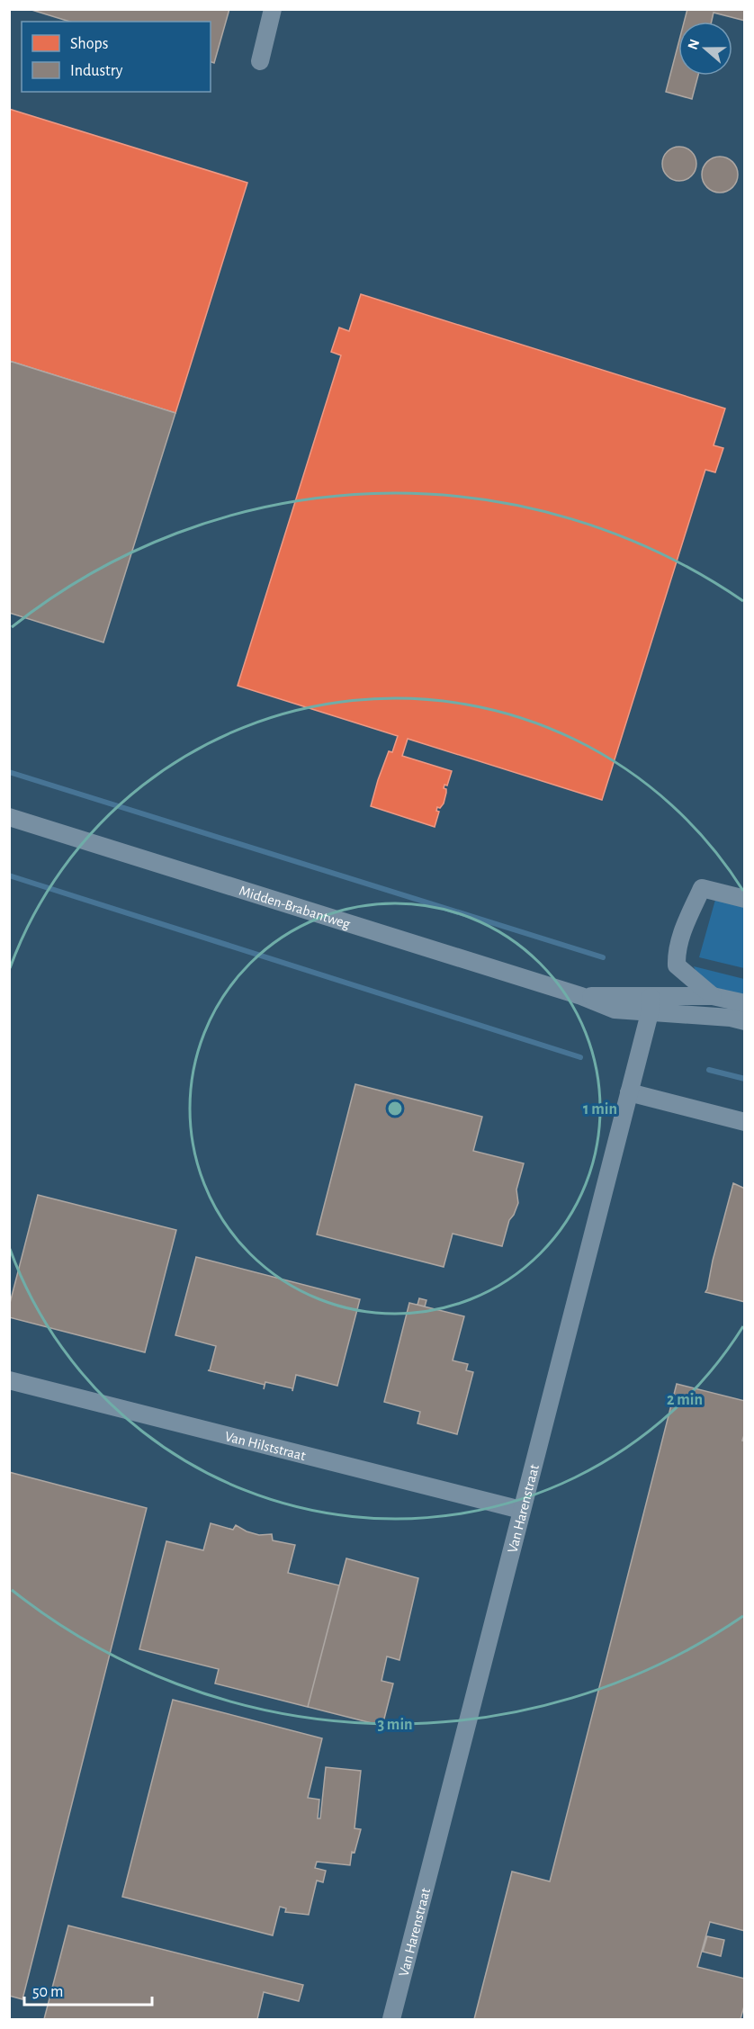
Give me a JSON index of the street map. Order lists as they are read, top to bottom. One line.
{"streets":{"street":["Midden-Brabantweg","Van Hilststraat","Van Harenstraat"]},"crossings":[["Midden-Brabantweg","Van Harenstraat"],["Van Hilststraat","Van Harenstraat"]],"legend":["Shops","Industry"],"scale_bar":"50 m","north":"left","rings":["1 min","2 min","3 min"]}
